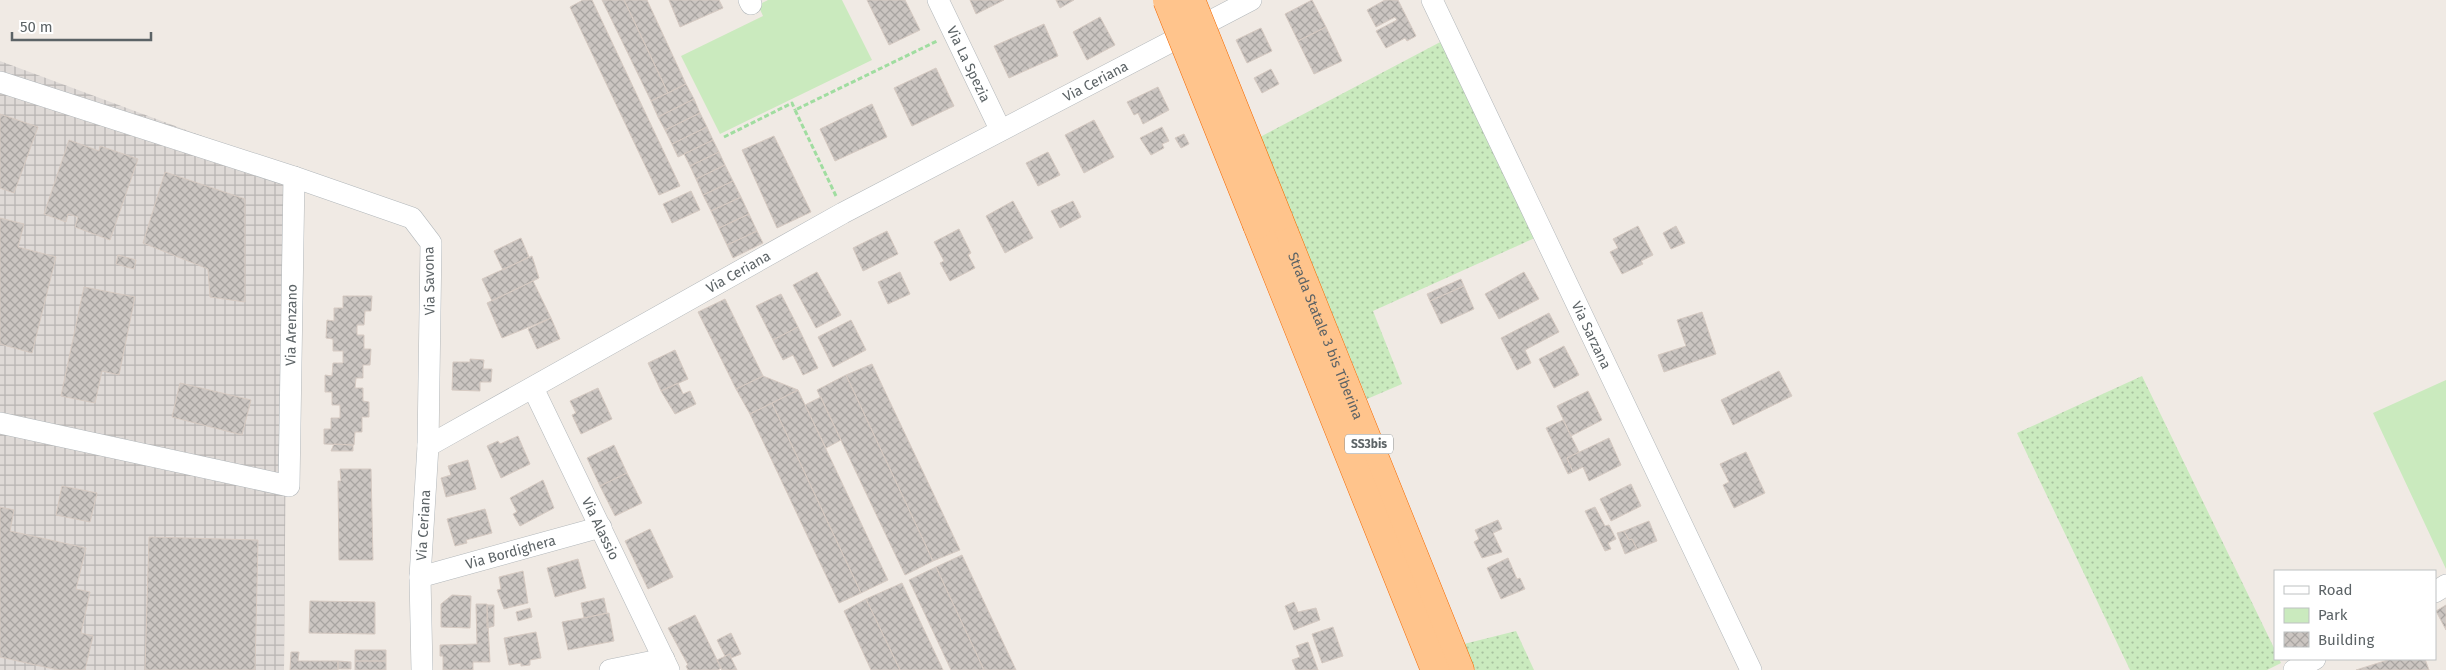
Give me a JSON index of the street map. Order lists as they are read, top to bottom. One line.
{"streets":{"highway":["Strada Statale 3 bis Tiberina","SS3bis"],"street":["Via La Spezia","Via Ceriana","Via Savona","Via Arenzano","Via Sarzana","Via Alassio","Via Bordighera"]},"crossings":[["Via La Spezia","Via Ceriana"],["Via Ceriana","Via Savona"],["Via Ceriana","Via Alassio"],["Via Ceriana","Via Bordighera"],["Via Savona","Via Arenzano"],["Via Alassio","Via Bordighera"]],"legend":["Road","Park","Building"],"scale_bar":"50 m"}
